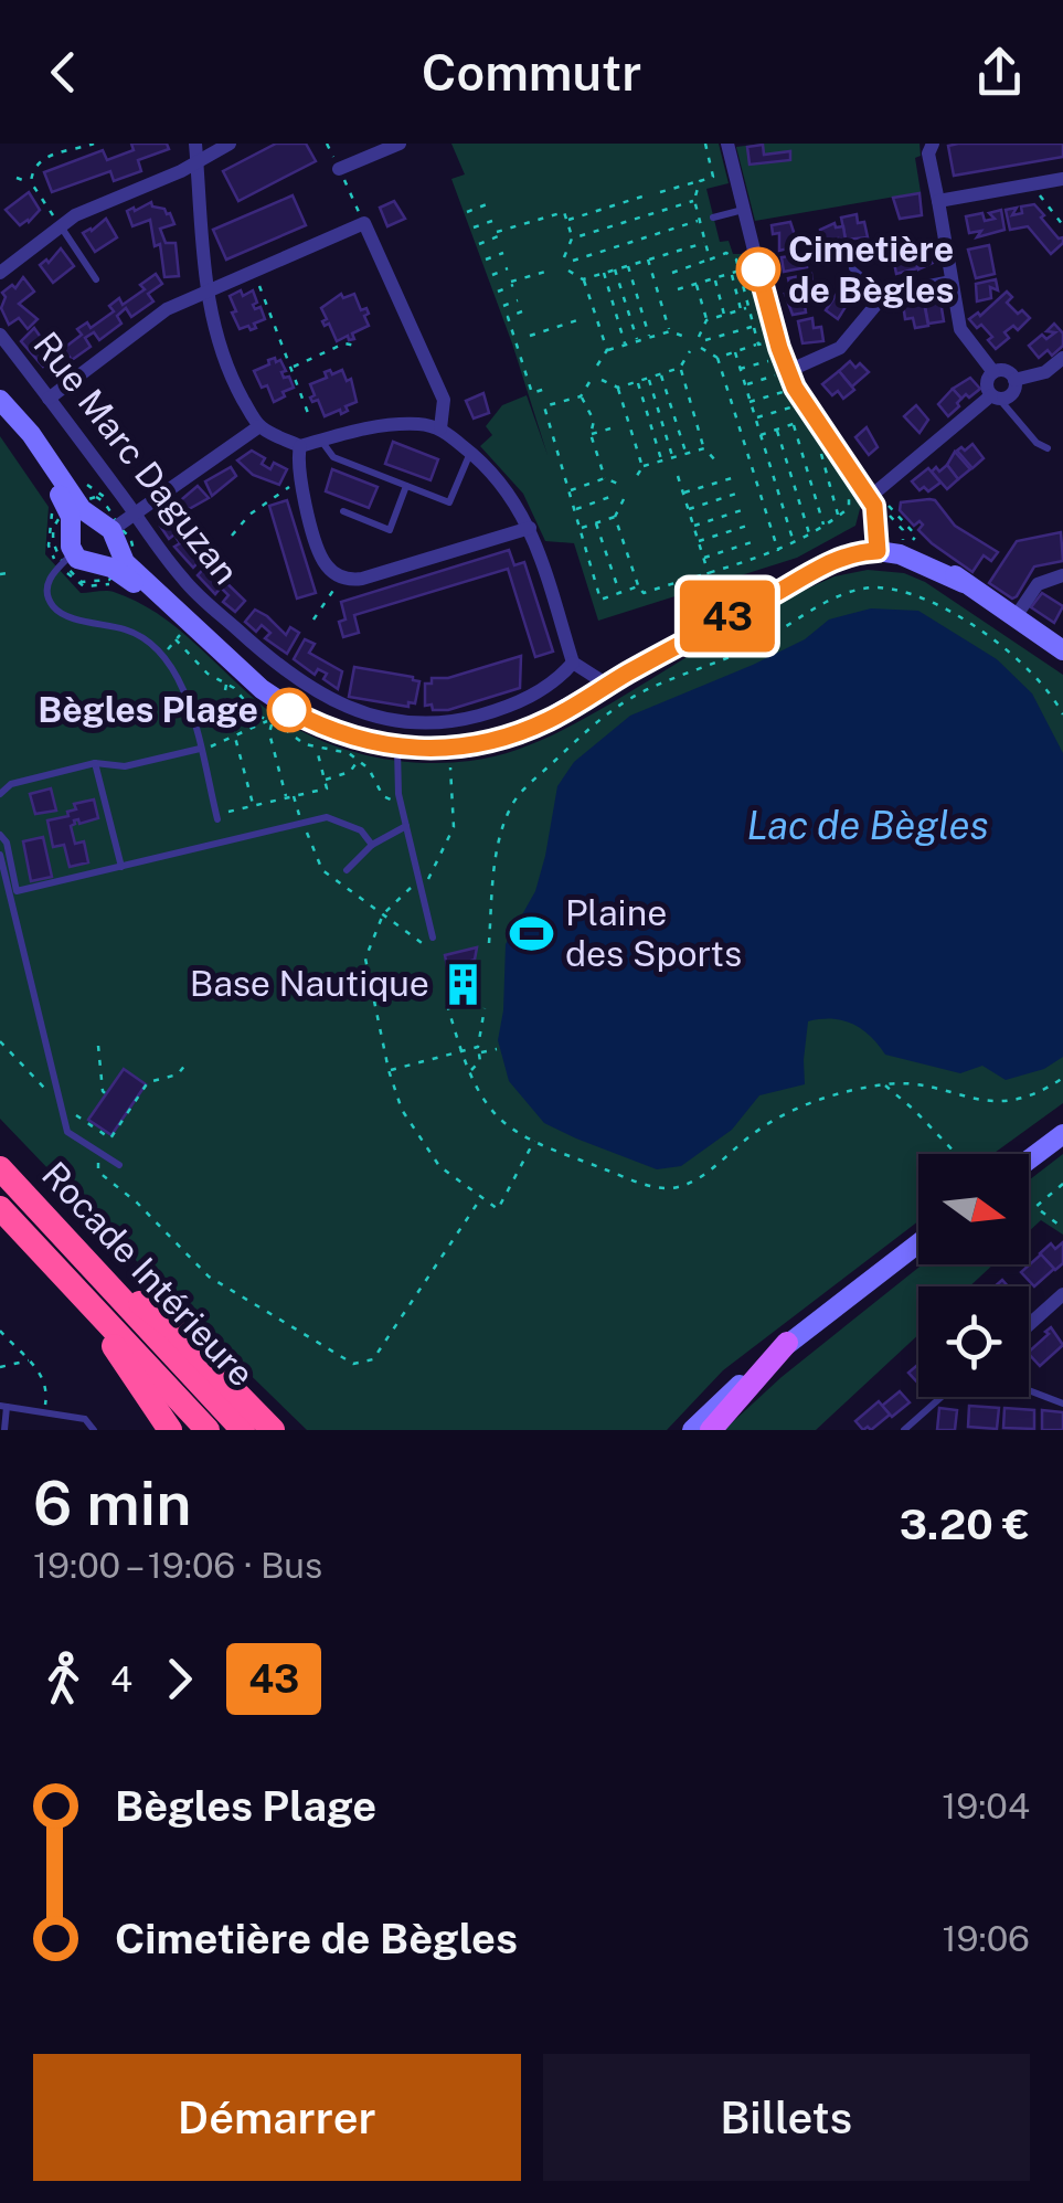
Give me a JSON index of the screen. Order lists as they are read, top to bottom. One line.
{"streets":{"highway":["Rocade Intérieure"],"street":["Rue Marc Daguzan"]},"water":["Lac de Bègles"],"places":{"other":["Cimetière de Bègles","Bègles Plage"],"sports":["Plaine des Sports"],"building":["Base Nautique"]},"lines":["bus line 43"],"north":"right","page":{"header":"Commutr","on_map":"43","heading":["6 min","19:00 – 19:06 · Bus","3.20 €"],"legs":["4","43"],"list":[{"name":"Bègles Plage","value":"19:04"},{"name":"Cimetière de Bègles","value":"19:06"}],"buttons":["Démarrer","Billets"]}}
